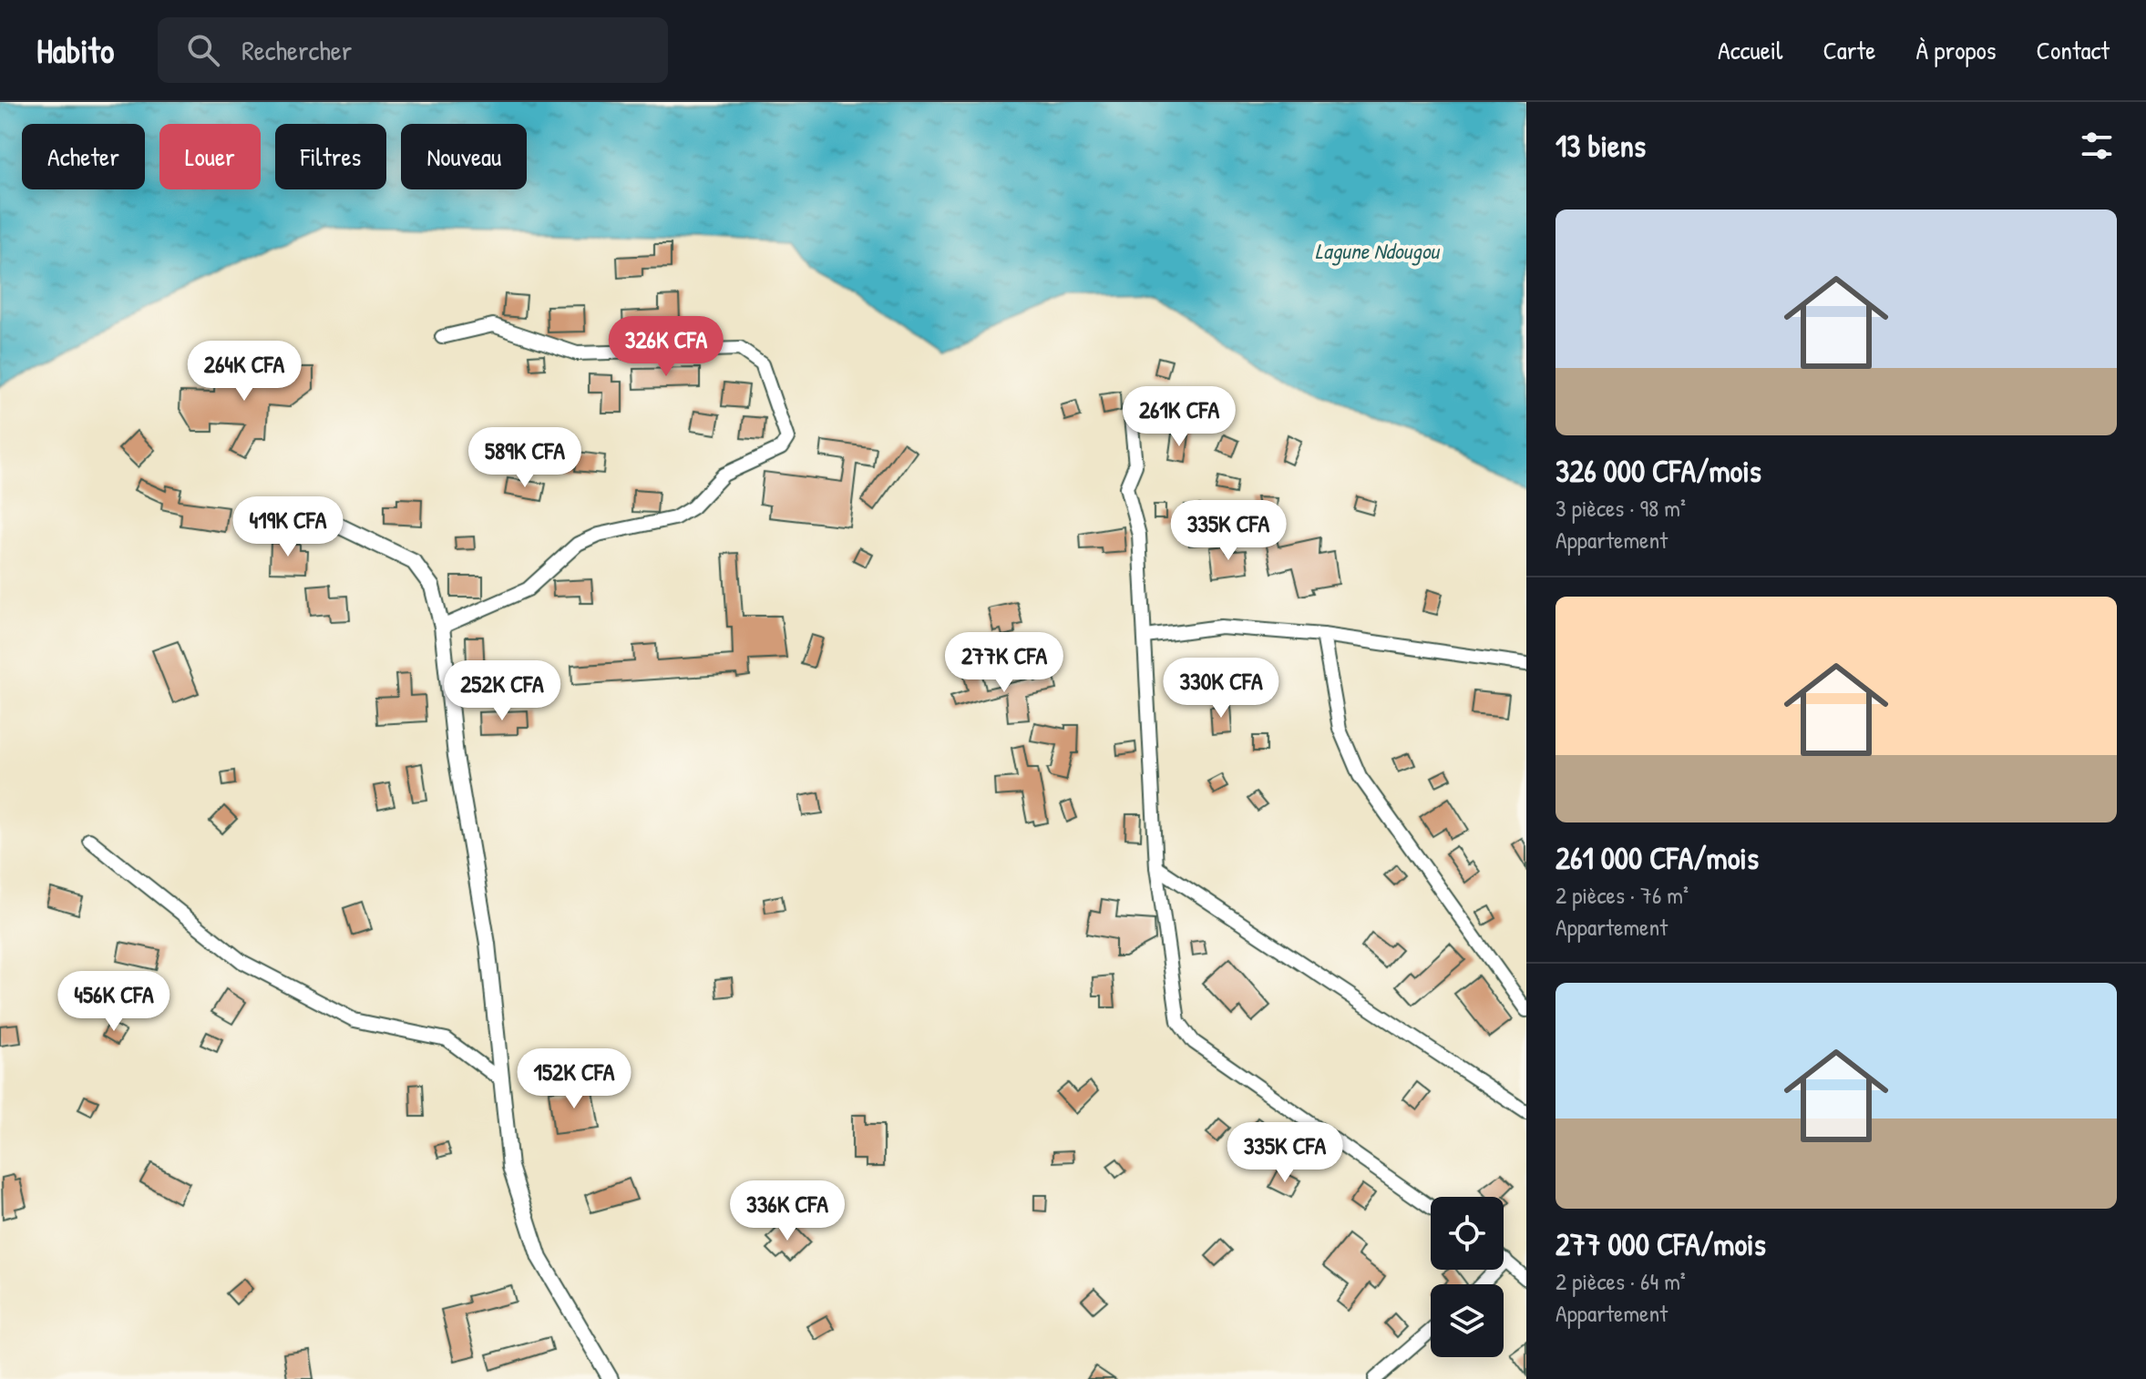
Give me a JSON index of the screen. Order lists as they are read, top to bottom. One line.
{"water":["Lagune Ndougou"],"page":{"header":"Habito","search":"Rechercher","nav":["Accueil","Carte","À propos","Contact"],"heading":"13 biens","chip":["Acheter","Louer","Filtres","Nouveau"],"list":[{"name":"326 000 CFA/mois","note":"3 pièces · 98 m² · Appartement"},{"name":"261 000 CFA/mois","note":"2 pièces · 76 m² · Appartement"},{"name":"277 000 CFA/mois","note":"2 pièces · 64 m² · Appartement"}],"price":["326K CFA","264K CFA","261K CFA","589K CFA","419K CFA","335K CFA","277K CFA","330K CFA","252K CFA","456K CFA","152K CFA","335K CFA","336K CFA"]}}
